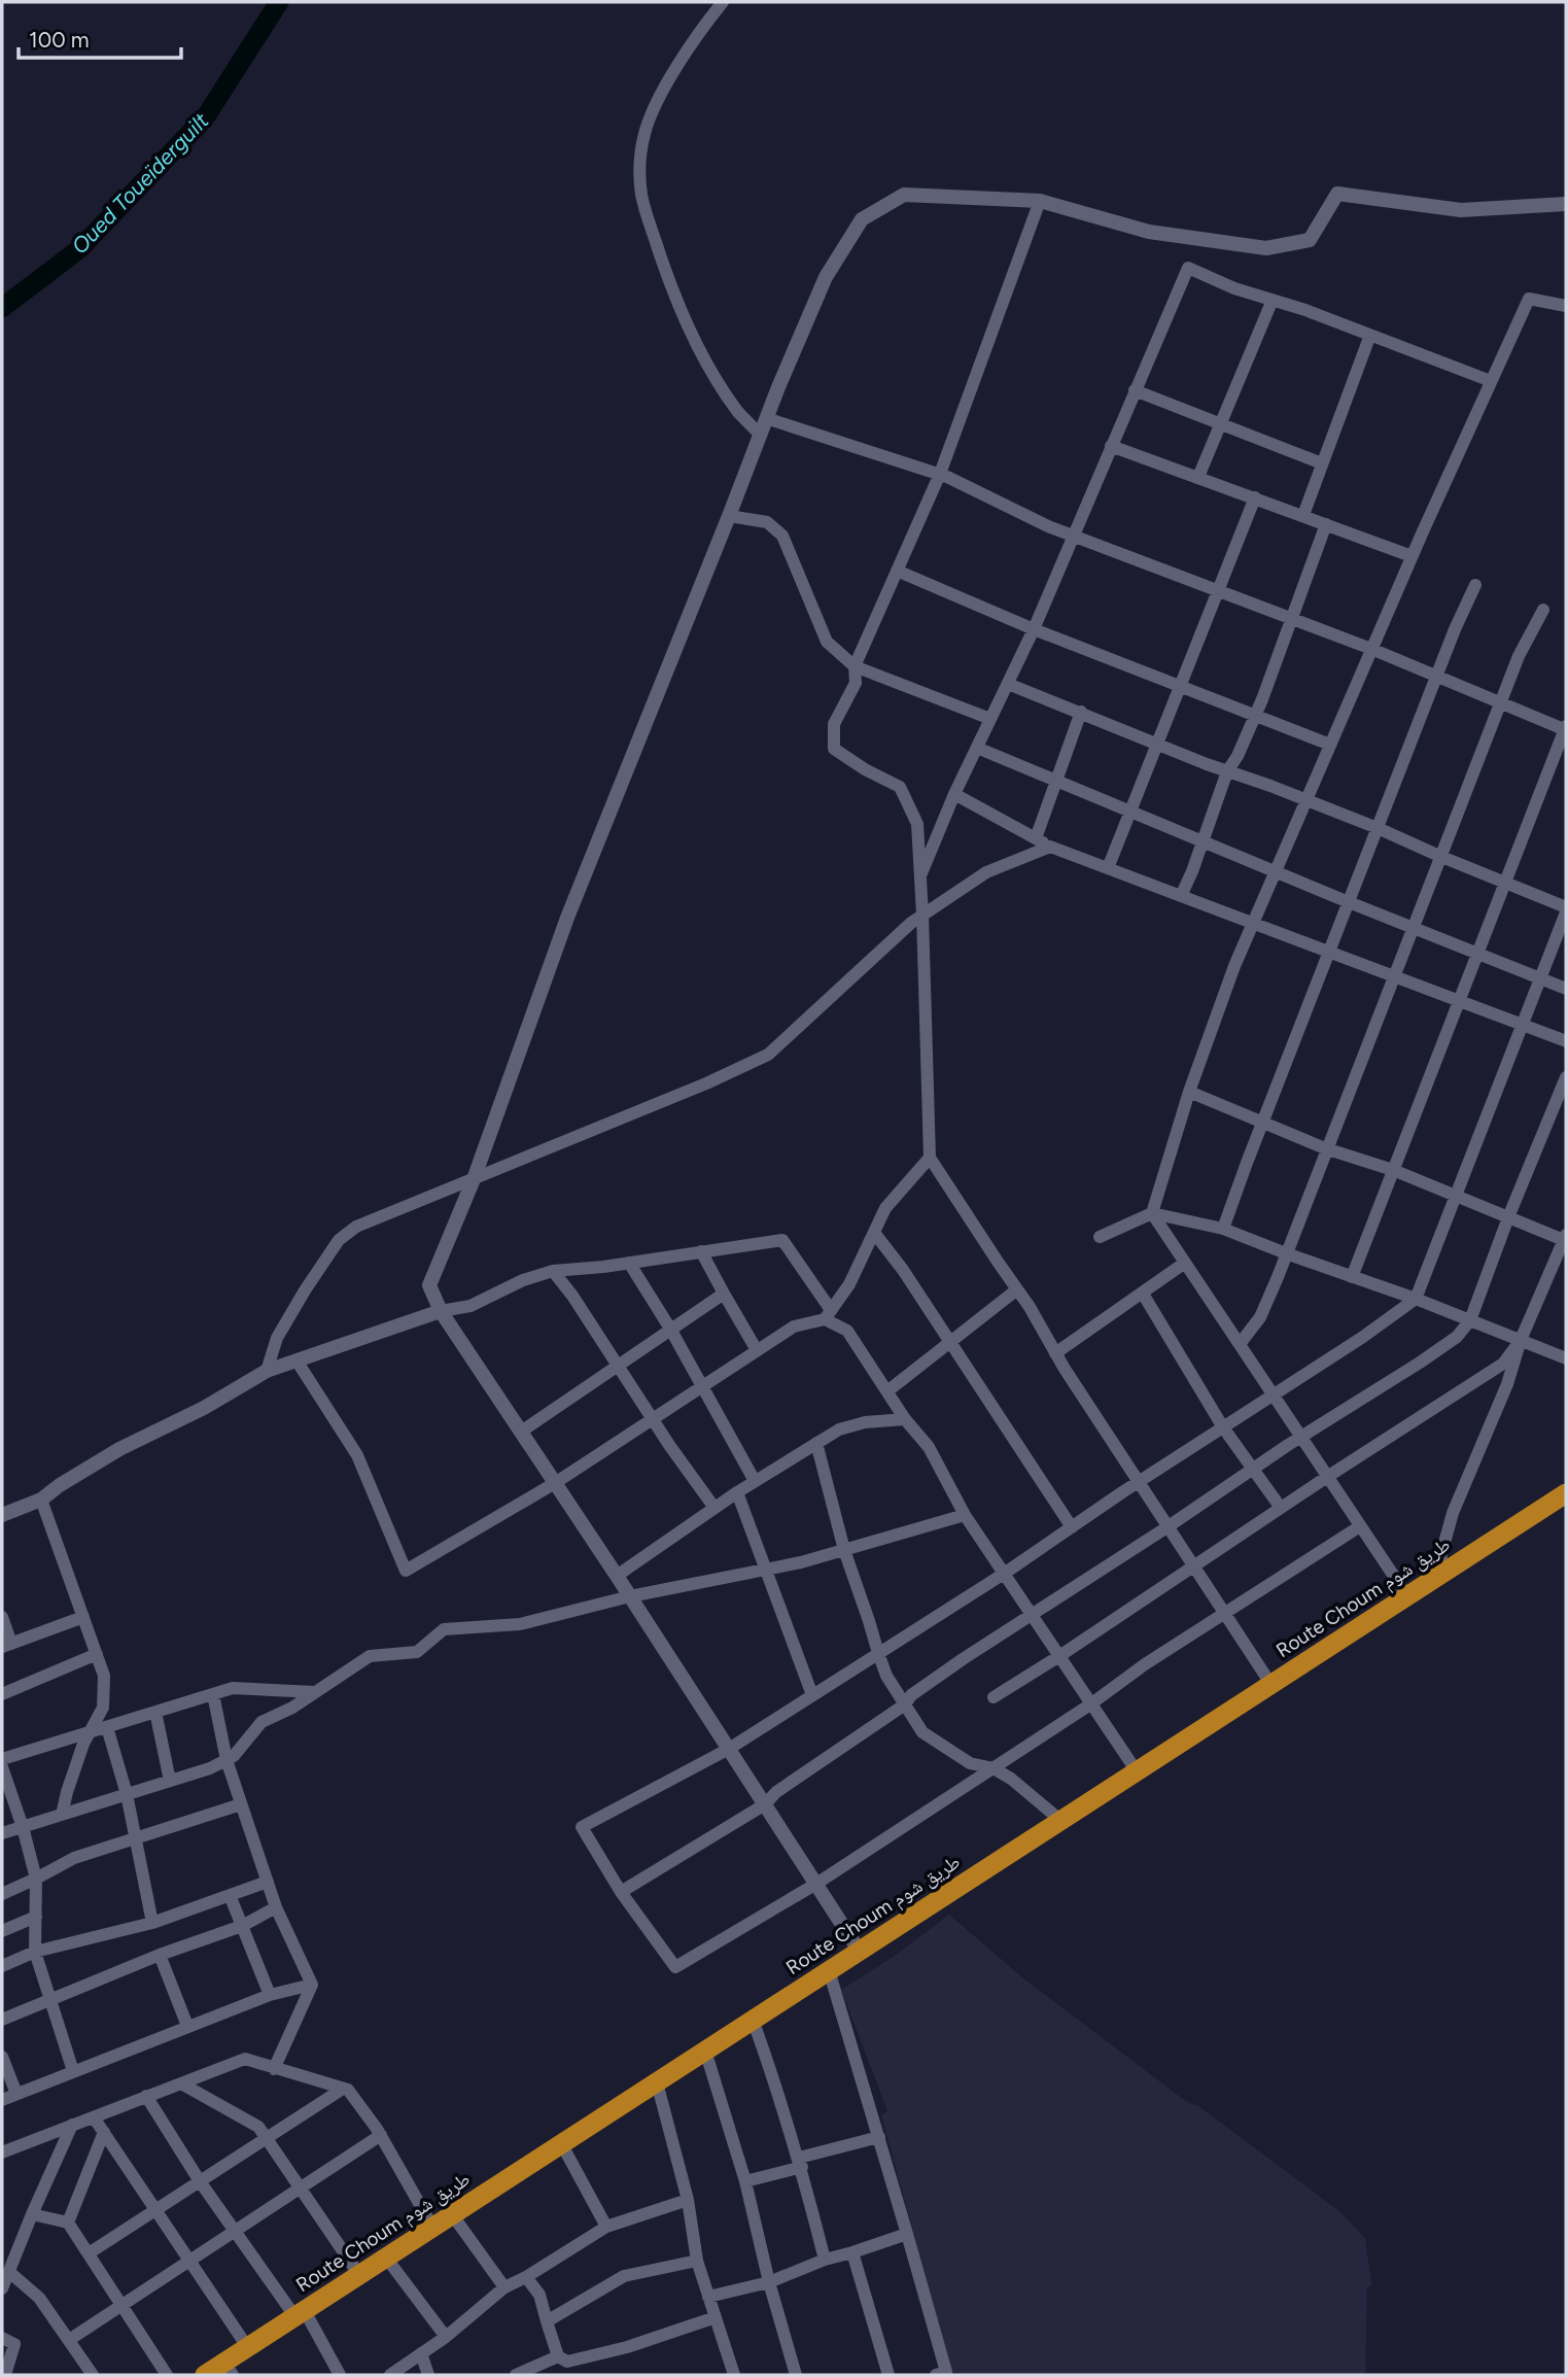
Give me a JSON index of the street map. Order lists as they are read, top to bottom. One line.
{"streets":{"highway":["Route Choum طريق شوم"]},"water":["Oued Toueïderguilt"],"scale_bar":"100 m"}
